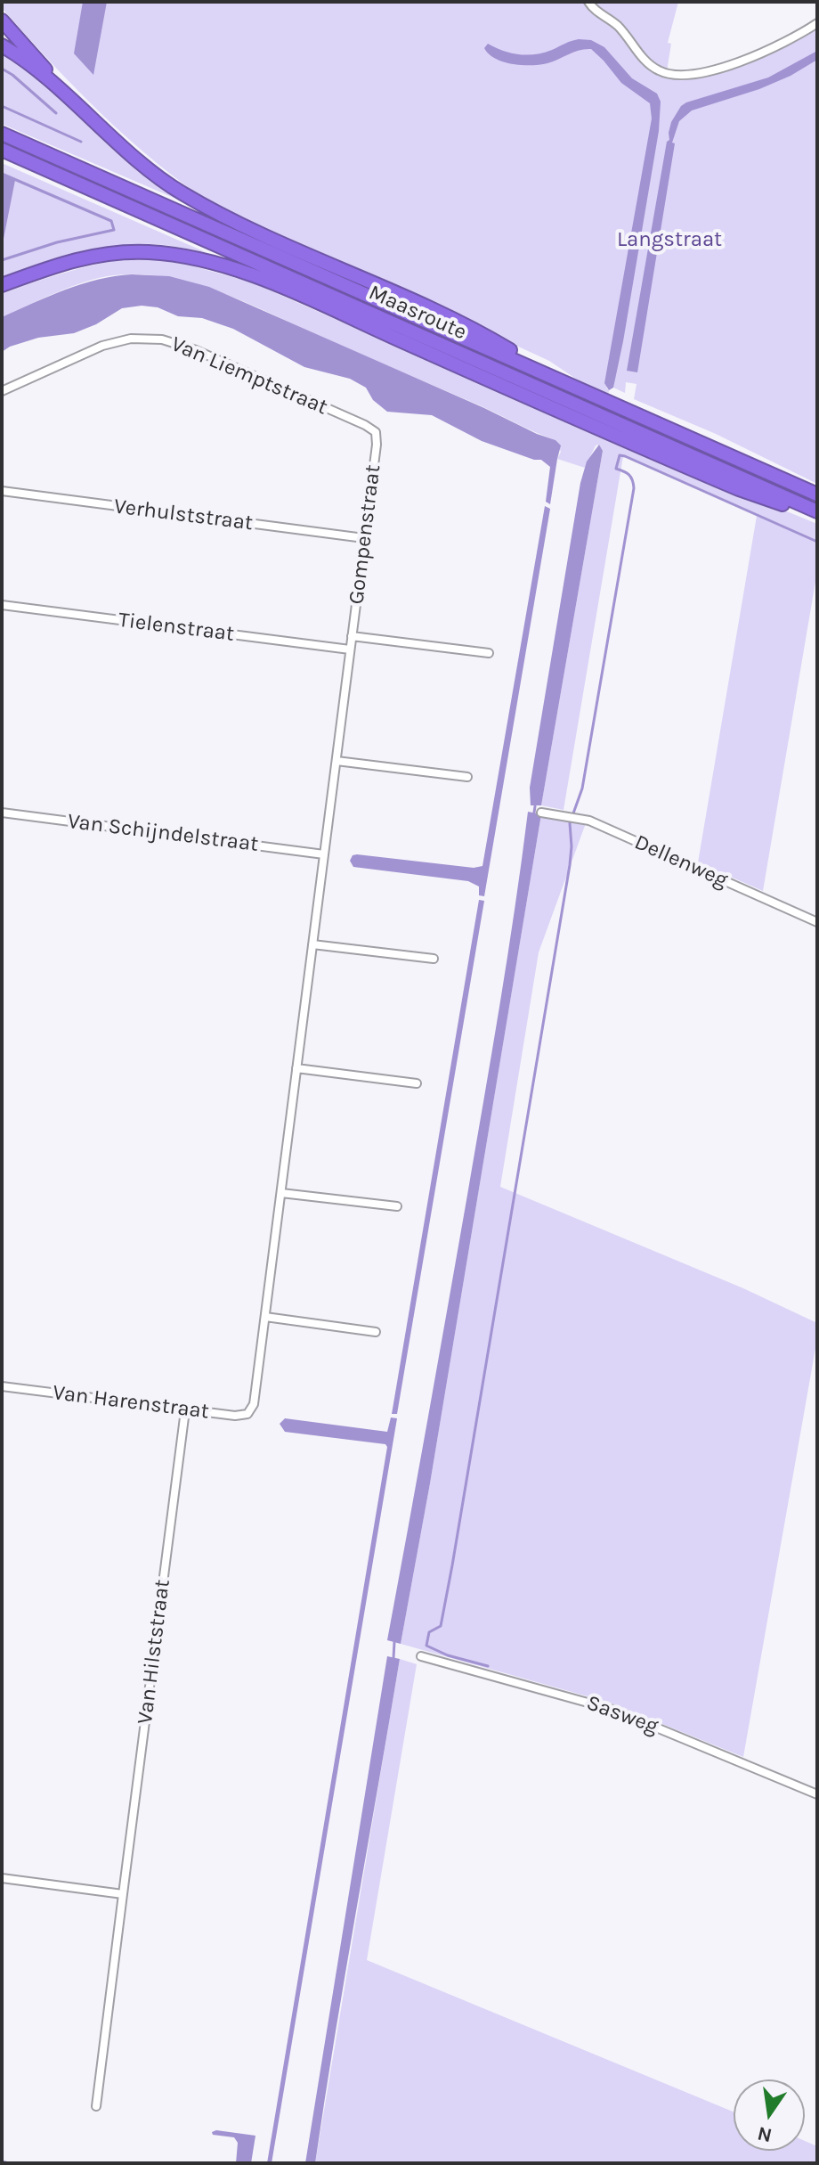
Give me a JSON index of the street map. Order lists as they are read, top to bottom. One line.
{"streets":{"highway":["Maasroute"],"street":["Van Liemptstraat","Verhulststraat","Gompenstraat","Tielenstraat","Van Schijndelstraat","Dellenweg","Van Harenstraat","Van Hilststraat","Sasweg"]},"crossings":[["Van Liemptstraat","Gompenstraat"],["Verhulststraat","Gompenstraat"],["Gompenstraat","Tielenstraat"],["Gompenstraat","Van Schijndelstraat"],["Gompenstraat","Van Harenstraat"],["Van Harenstraat","Van Hilststraat"]],"parks":["Langstraat"],"north":"bottom"}
